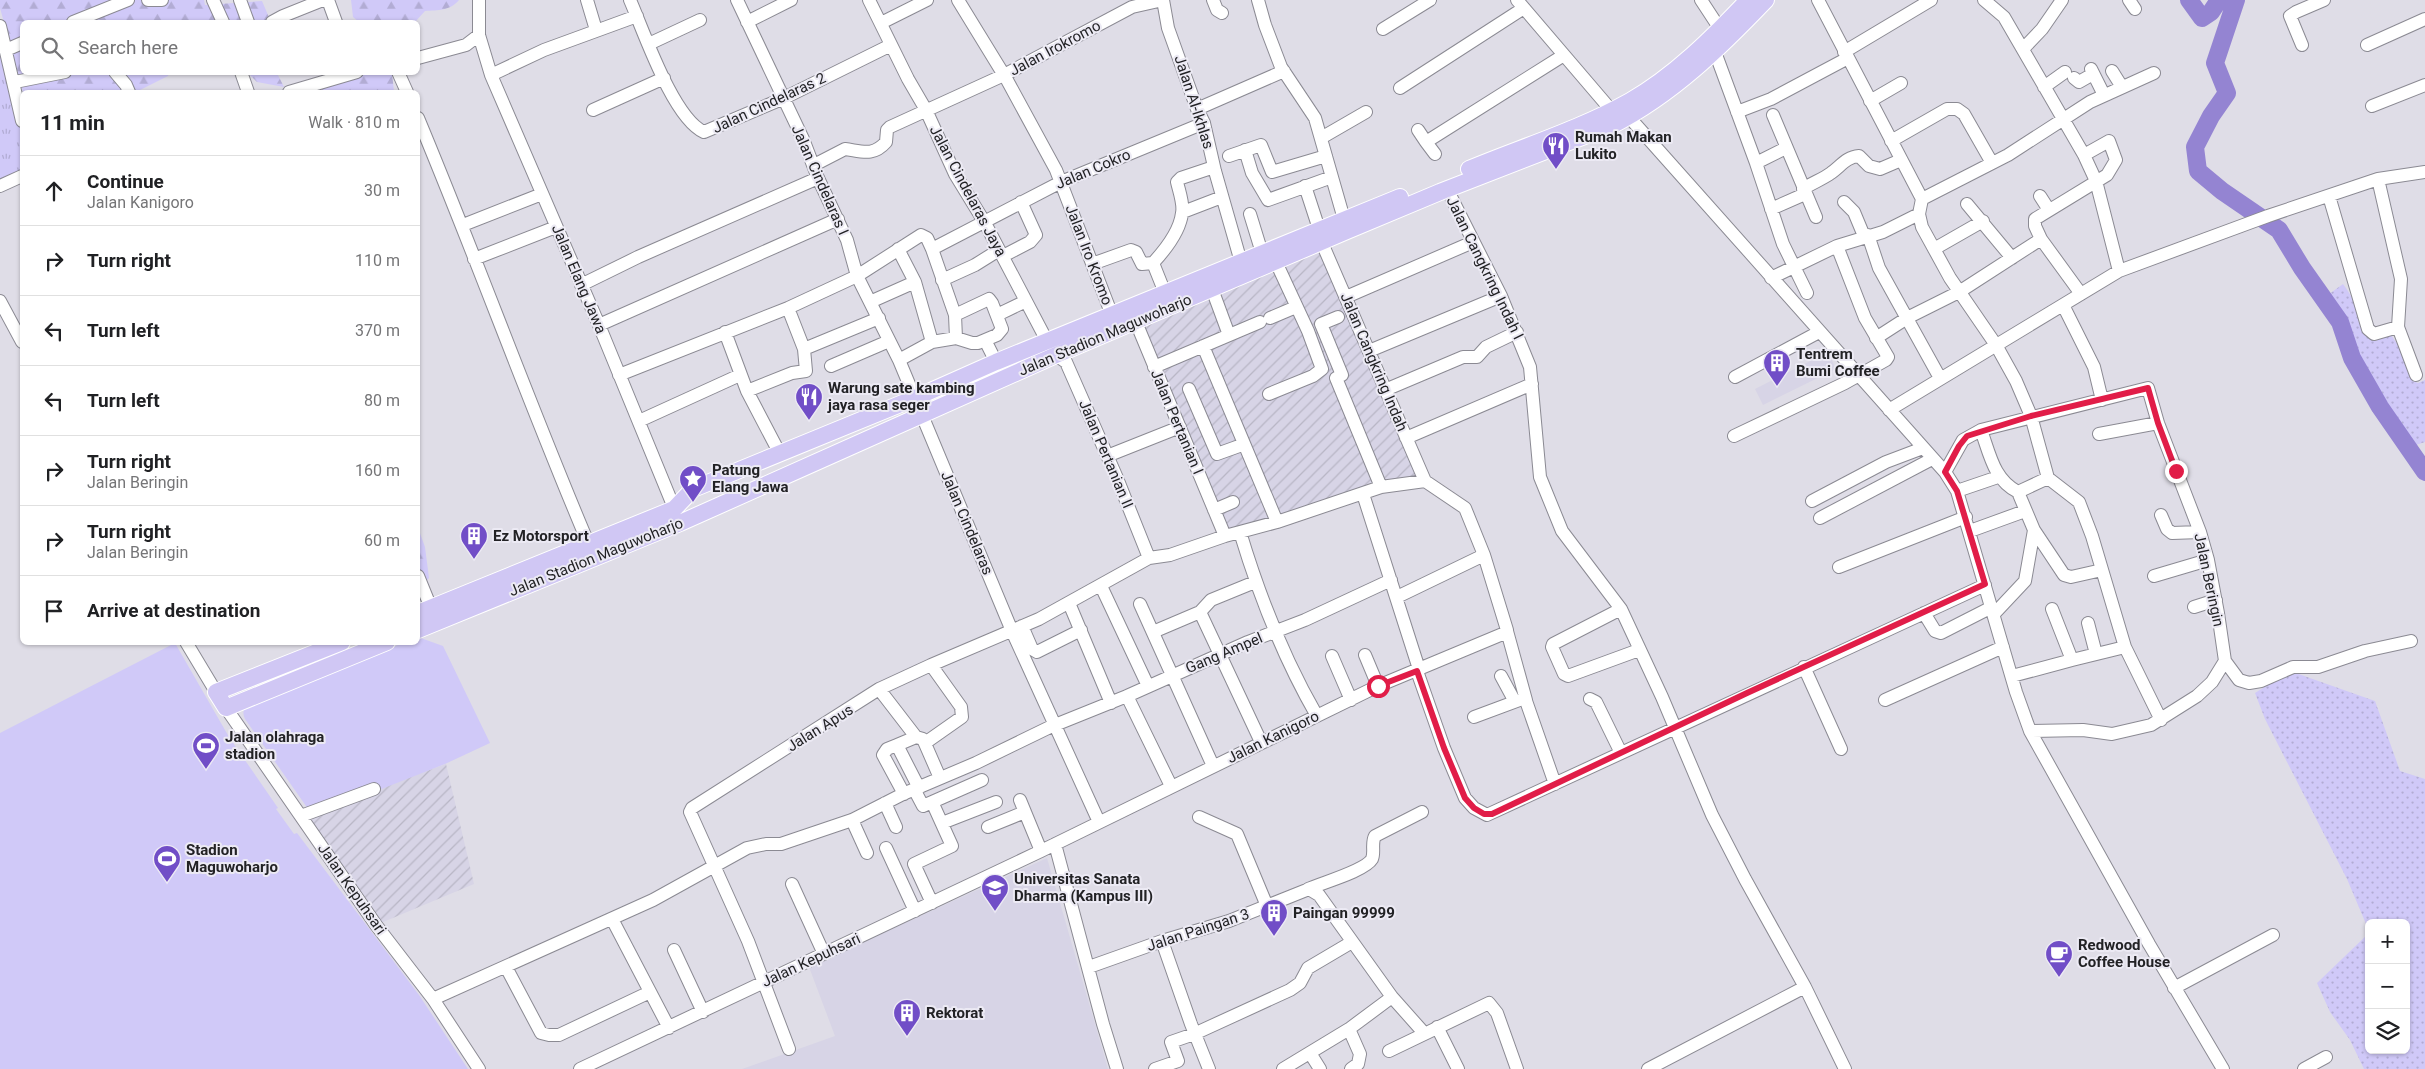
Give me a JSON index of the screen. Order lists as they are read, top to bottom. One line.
{"streets":{"main road":["Jalan Stadion Maguwoharjo"],"street":["Jalan Irokromo","Jalan Al-Ikhlas","Jalan Cindelaras 2","Jalan Cokro","Jalan Cindelaras I","Jalan Cindelaras Jaya","Jalan Iro Kromo","Jalan Cangkring Indah I","Jalan Elang Jawa","Jalan Cangkring Indah","Jalan Pertanian I","Jalan Pertanian II","Jalan Cindelaras","Jalan Beringin","Gang Ampel","Jalan Apus","Jalan Kanigoro","Jalan Kepuhsari","Jalan Paingan 3"]},"crossings":[["Jalan Irokromo","Jalan Al-Ikhlas"],["Jalan Irokromo","Jalan Cokro"],["Jalan Irokromo","Jalan Iro Kromo"],["Jalan Al-Ikhlas","Jalan Cokro"],["Jalan Al-Ikhlas","Jalan Stadion Maguwoharjo"],["Jalan Cindelaras 2","Jalan Cindelaras I"],["Jalan Cindelaras 2","Jalan Cindelaras Jaya"],["Jalan Cokro","Jalan Cindelaras Jaya"],["Jalan Cokro","Jalan Iro Kromo"],["Jalan Cindelaras I","Jalan Stadion Maguwoharjo"],["Jalan Cindelaras I","Jalan Cindelaras"],["Jalan Cindelaras Jaya","Jalan Stadion Maguwoharjo"],["Jalan Cindelaras Jaya","Jalan Pertanian II"],["Jalan Iro Kromo","Jalan Stadion Maguwoharjo"],["Jalan Cangkring Indah I","Jalan Stadion Maguwoharjo"],["Jalan Elang Jawa","Jalan Stadion Maguwoharjo"],["Jalan Stadion Maguwoharjo","Jalan Cangkring Indah"],["Jalan Stadion Maguwoharjo","Jalan Pertanian I"],["Jalan Stadion Maguwoharjo","Jalan Pertanian II"],["Jalan Stadion Maguwoharjo","Jalan Cindelaras"],["Jalan Pertanian II","Jalan Apus"],["Jalan Cindelaras","Jalan Apus"],["Gang Ampel","Jalan Apus"],["Gang Ampel","Jalan Kepuhsari"],["Jalan Kanigoro","Jalan Kepuhsari"]],"places":{"restaurant":["Rumah Makan Lukito","Warung sate kambing jaya rasa seger"],"building":["Tentrem Bumi Coffee","Ez Motorsport","Paingan 99999","Rektorat"],"place":["Patung Elang Jawa"],"sports":["Jalan olahraga stadion","Stadion Maguwoharjo"],"school or university":["Universitas Sanata Dharma (Kampus III)"],"cafe":["Redwood Coffee House"]},"page":{"search":"Search here","heading":["11 min","Walk · 810 m"],"list":[["Continue","Jalan Kanigoro","30 m"],["Turn right","110 m"],["Turn left","370 m"],["Turn left","80 m"],["Turn right","Jalan Beringin","160 m"],["Turn right","Jalan Beringin","60 m"],"Arrive at destination"],"map_buttons":["+","−"]}}
